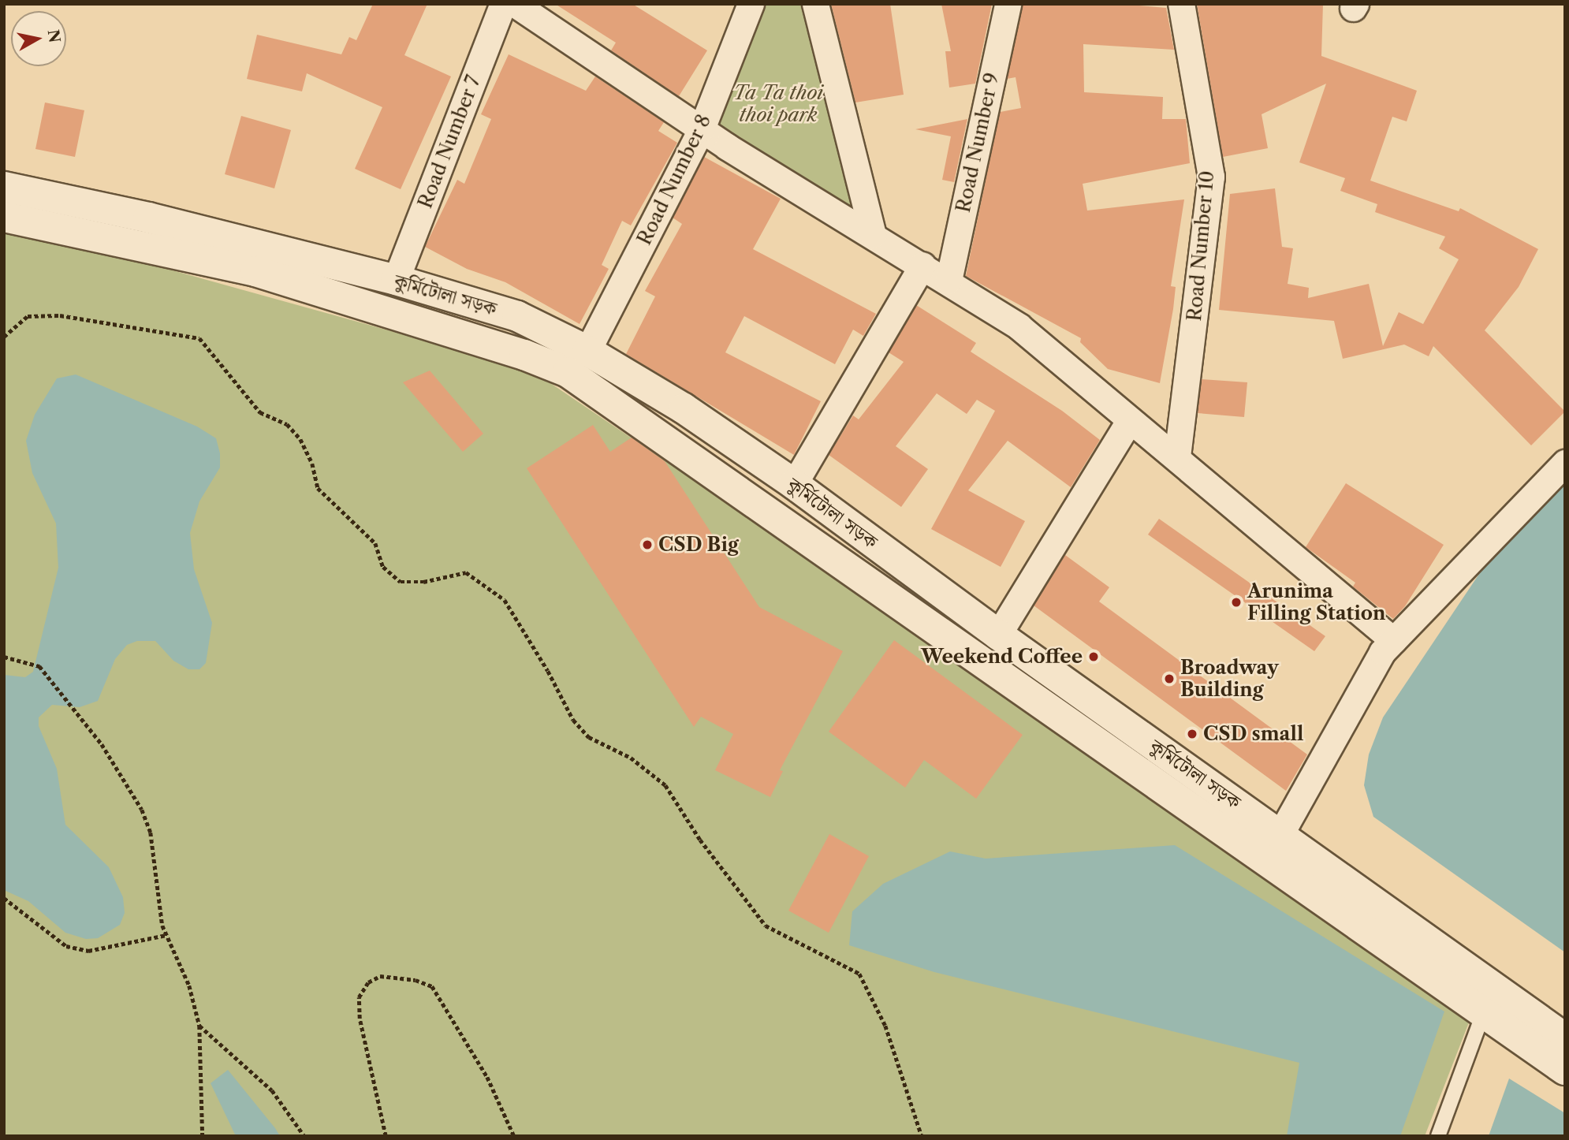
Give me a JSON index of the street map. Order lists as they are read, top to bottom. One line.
{"streets":{"main road":["কুর্মিটোলা সড়ক"],"street":["Road Number 7","Road Number 9","Road Number 8","Road Number 10"]},"crossings":[["Road Number 7","কুর্মিটোলা সড়ক"],["Road Number 8","কুর্মিটোলা সড়ক"]],"parks":["Ta Ta thoi thoi park"],"places":["CSD Big","Arunima Filling Station","Weekend Coffee","Broadway Building","CSD small"],"north":"right"}
